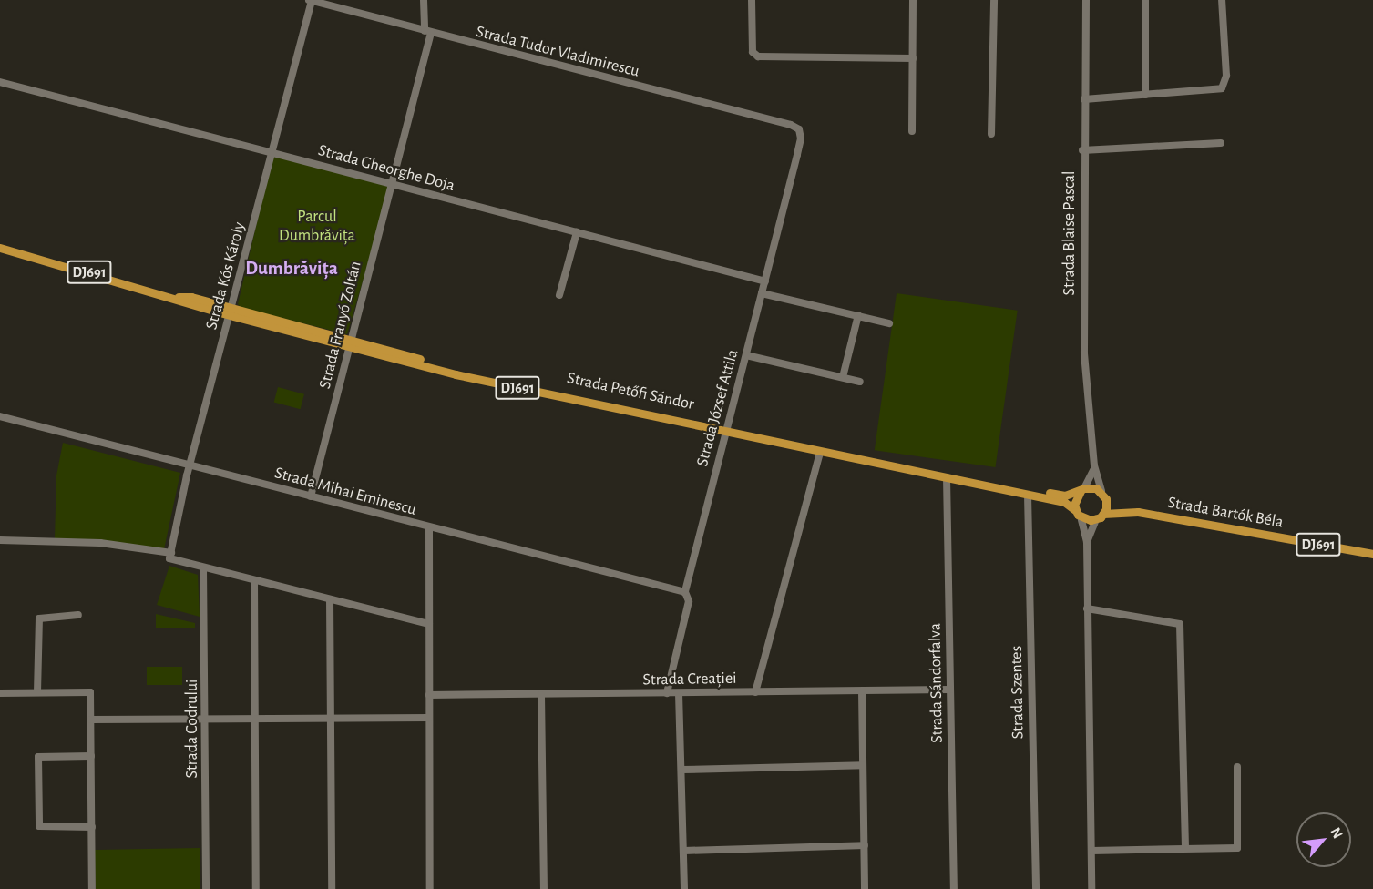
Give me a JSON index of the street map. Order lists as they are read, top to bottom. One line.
{"streets":{"main road":["DJ691","Strada Petőfi Sándor","Strada Bartók Béla"],"street":["Strada Tudor Vladimirescu","Strada Gheorghe Doja","Strada Blaise Pascal","Strada Kós Károly","Strada Franyó Zoltán","Strada József Attila","Strada Mihai Eminescu","Strada Creației","Strada Sándorfalva","Strada Szentes","Strada Codrului"]},"crossings":[["Strada Tudor Vladimirescu","Strada Kós Károly"],["Strada Tudor Vladimirescu","Strada Franyó Zoltán"],["Strada Tudor Vladimirescu","Strada József Attila"],["Strada Gheorghe Doja","Strada Kós Károly"],["Strada Gheorghe Doja","Strada Franyó Zoltán"],["Strada Gheorghe Doja","Strada József Attila"],["Strada Blaise Pascal","DJ691"],["Strada Blaise Pascal","Strada Petőfi Sándor"],["Strada Blaise Pascal","Strada Bartók Béla"],["DJ691","Strada Petőfi Sándor"],["DJ691","Strada Bartók Béla"],["Strada Kós Károly","Strada Petőfi Sándor"],["Strada Kós Károly","Strada Mihai Eminescu"],["Strada Franyó Zoltán","Strada Petőfi Sándor"],["Strada Franyó Zoltán","Strada Mihai Eminescu"],["Strada Petőfi Sándor","Strada József Attila"],["Strada Petőfi Sándor","Strada Bartók Béla"],["Strada Petőfi Sándor","Strada Sándorfalva"],["Strada Petőfi Sándor","Strada Szentes"],["Strada József Attila","Strada Mihai Eminescu"],["Strada József Attila","Strada Creației"],["Strada Creației","Strada Sándorfalva"]],"districts":["Dumbrăvița"],"parks":["Parcul Dumbrăvița"],"north":"top right"}
